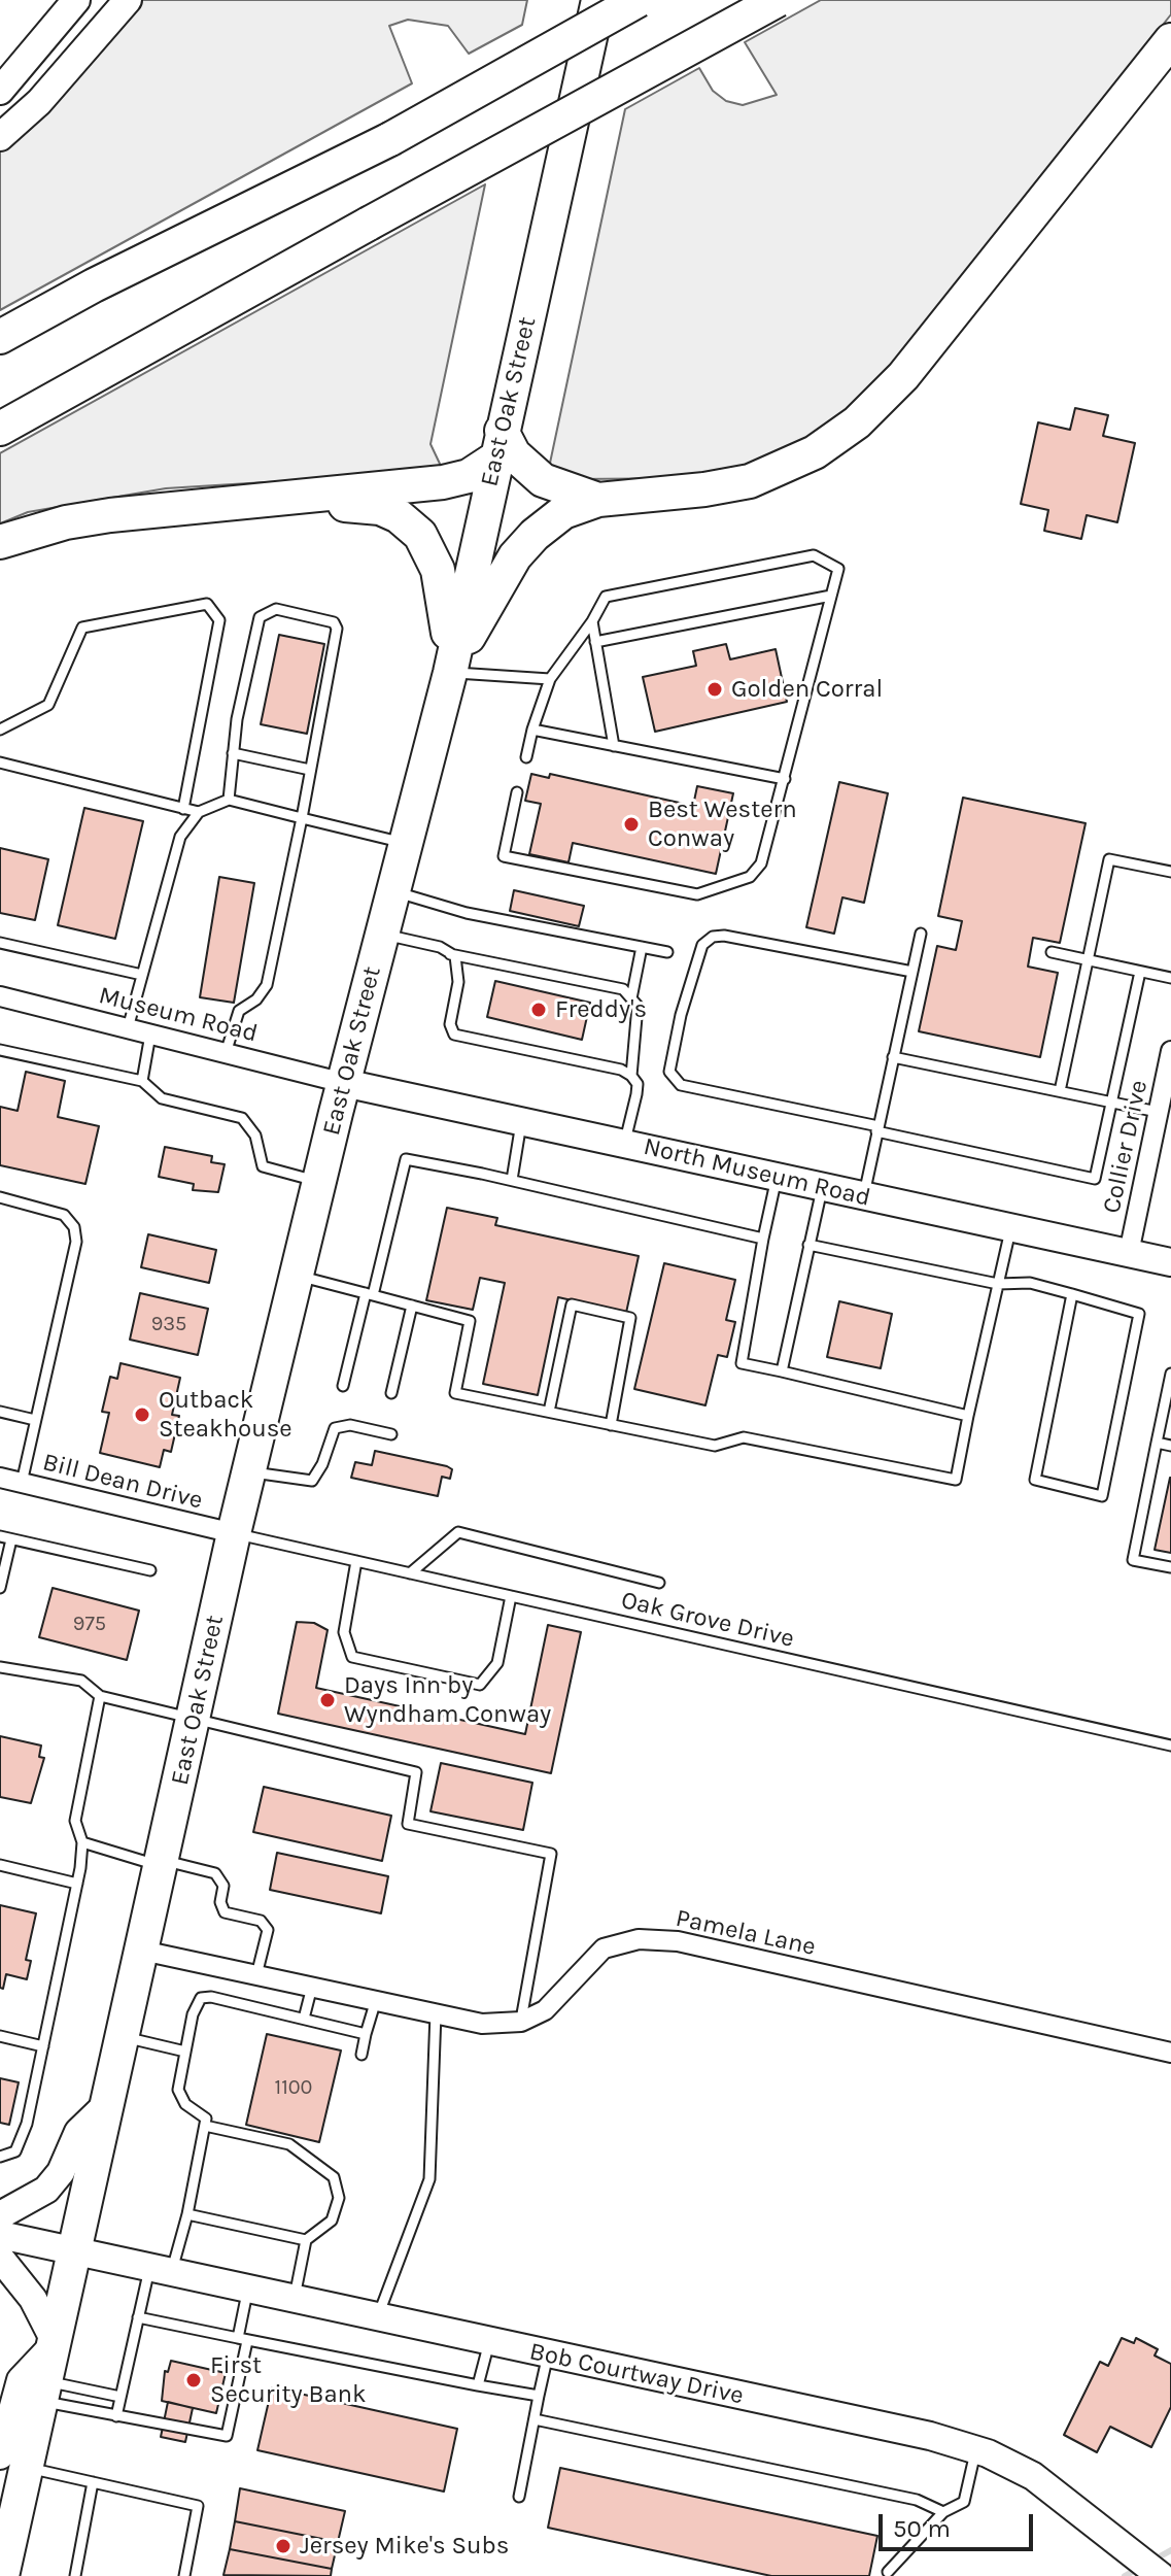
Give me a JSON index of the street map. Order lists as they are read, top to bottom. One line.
{"streets":{"highway":["East Oak Street"],"street":["Museum Road","Collier Drive","North Museum Road","Bill Dean Drive","Pamela Lane","Bob Courtway Drive"],"lane":["Oak Grove Drive"]},"crossings":[["East Oak Street","Museum Road"],["East Oak Street","North Museum Road"],["East Oak Street","Bill Dean Drive"],["East Oak Street","Oak Grove Drive"],["East Oak Street","Bob Courtway Drive"],["Museum Road","North Museum Road"],["Collier Drive","North Museum Road"],["Bill Dean Drive","Oak Grove Drive"]],"places":["Golden Corral","Best Western Conway","Freddy's","Outback Steakhouse","Days Inn by Wyndham Conway","First Security Bank","Jersey Mike's Subs"],"house_numbers":["935","975","1100"],"scale_bar":"50 m"}
